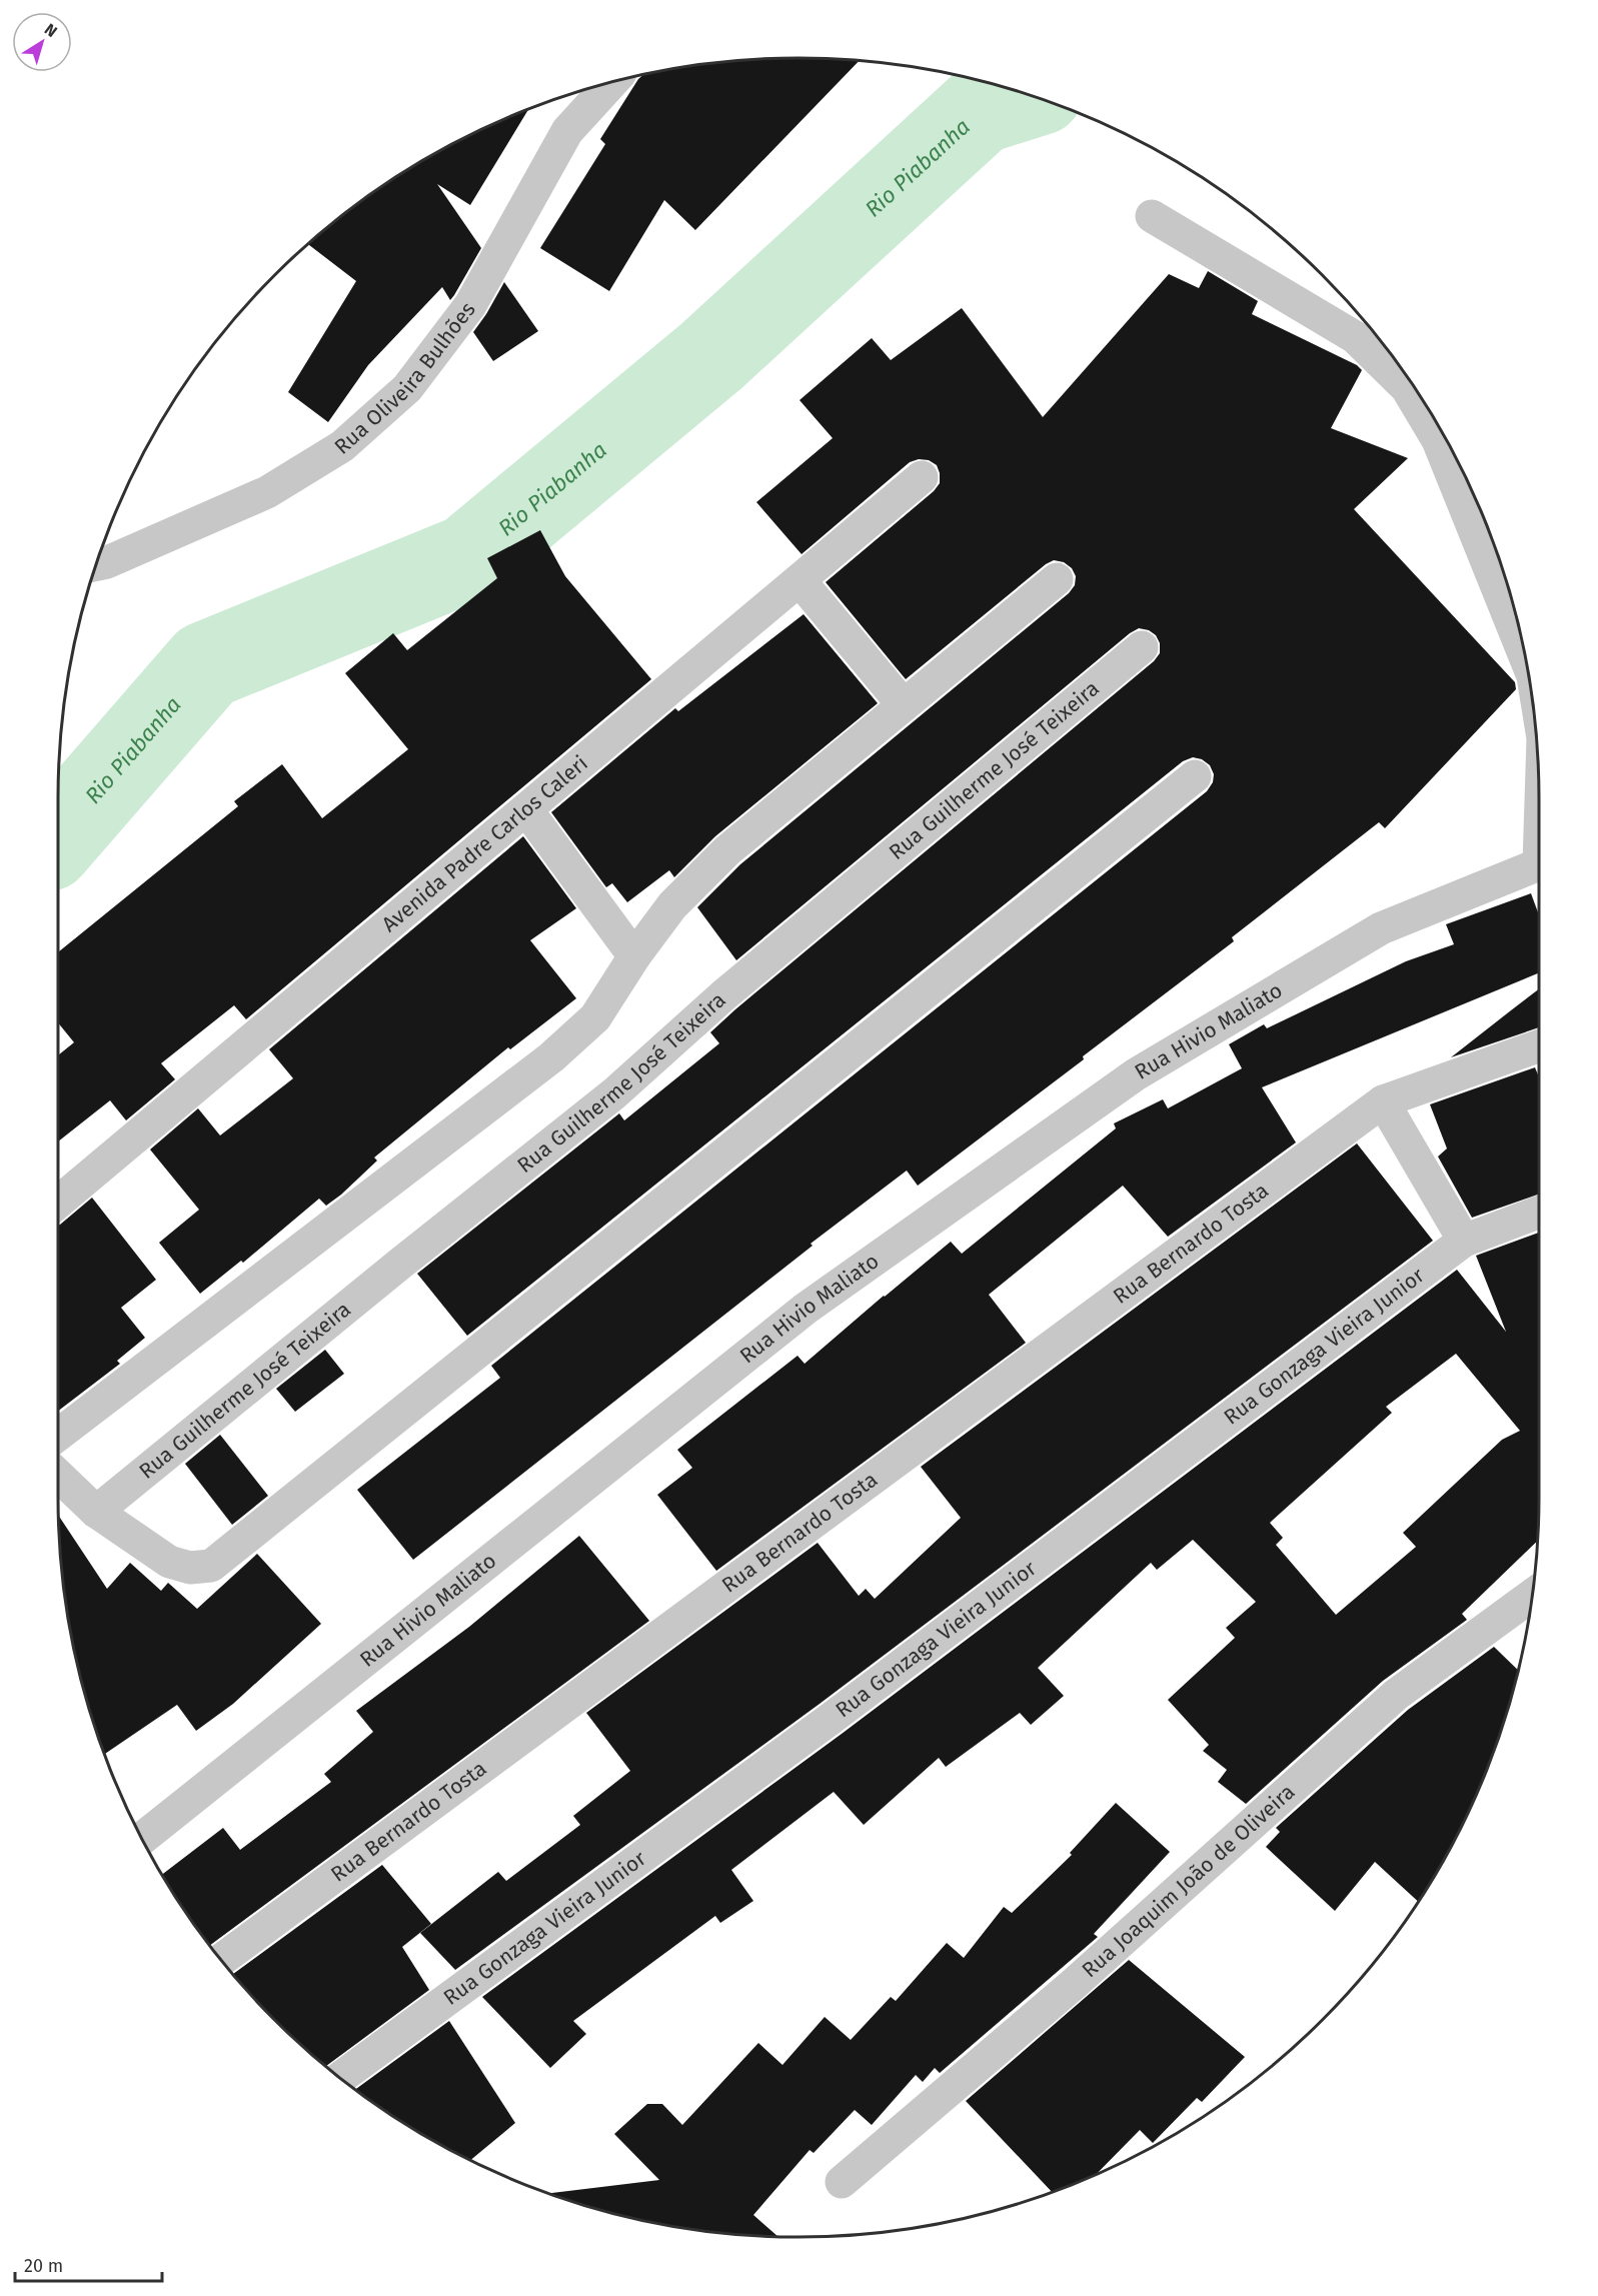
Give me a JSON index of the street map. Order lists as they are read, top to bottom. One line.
{"streets":{"street":["Rua Oliveira Bulhões","Rua Guilherme José Teixeira","Avenida Padre Carlos Caleri","Rua Hivio Maliato","Rua Bernardo Tosta","Rua Gonzaga Vieira Junior","Rua Joaquim João de Oliveira"]},"water":["Rio Piabanha"],"scale_bar":"20 m","north":"top right"}
